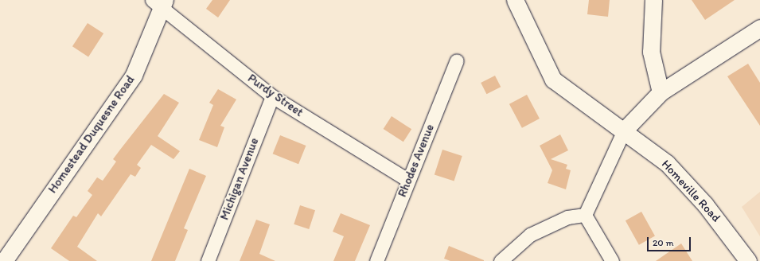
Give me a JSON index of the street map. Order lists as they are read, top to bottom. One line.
{"streets":{"street":["Purdy Street","Homestead Duquesne Road","Rhodes Avenue","Michigan Avenue","Homeville Road"]},"crossings":[["Purdy Street","Homestead Duquesne Road"],["Purdy Street","Rhodes Avenue"],["Purdy Street","Michigan Avenue"]],"scale_bar":"20 m"}
